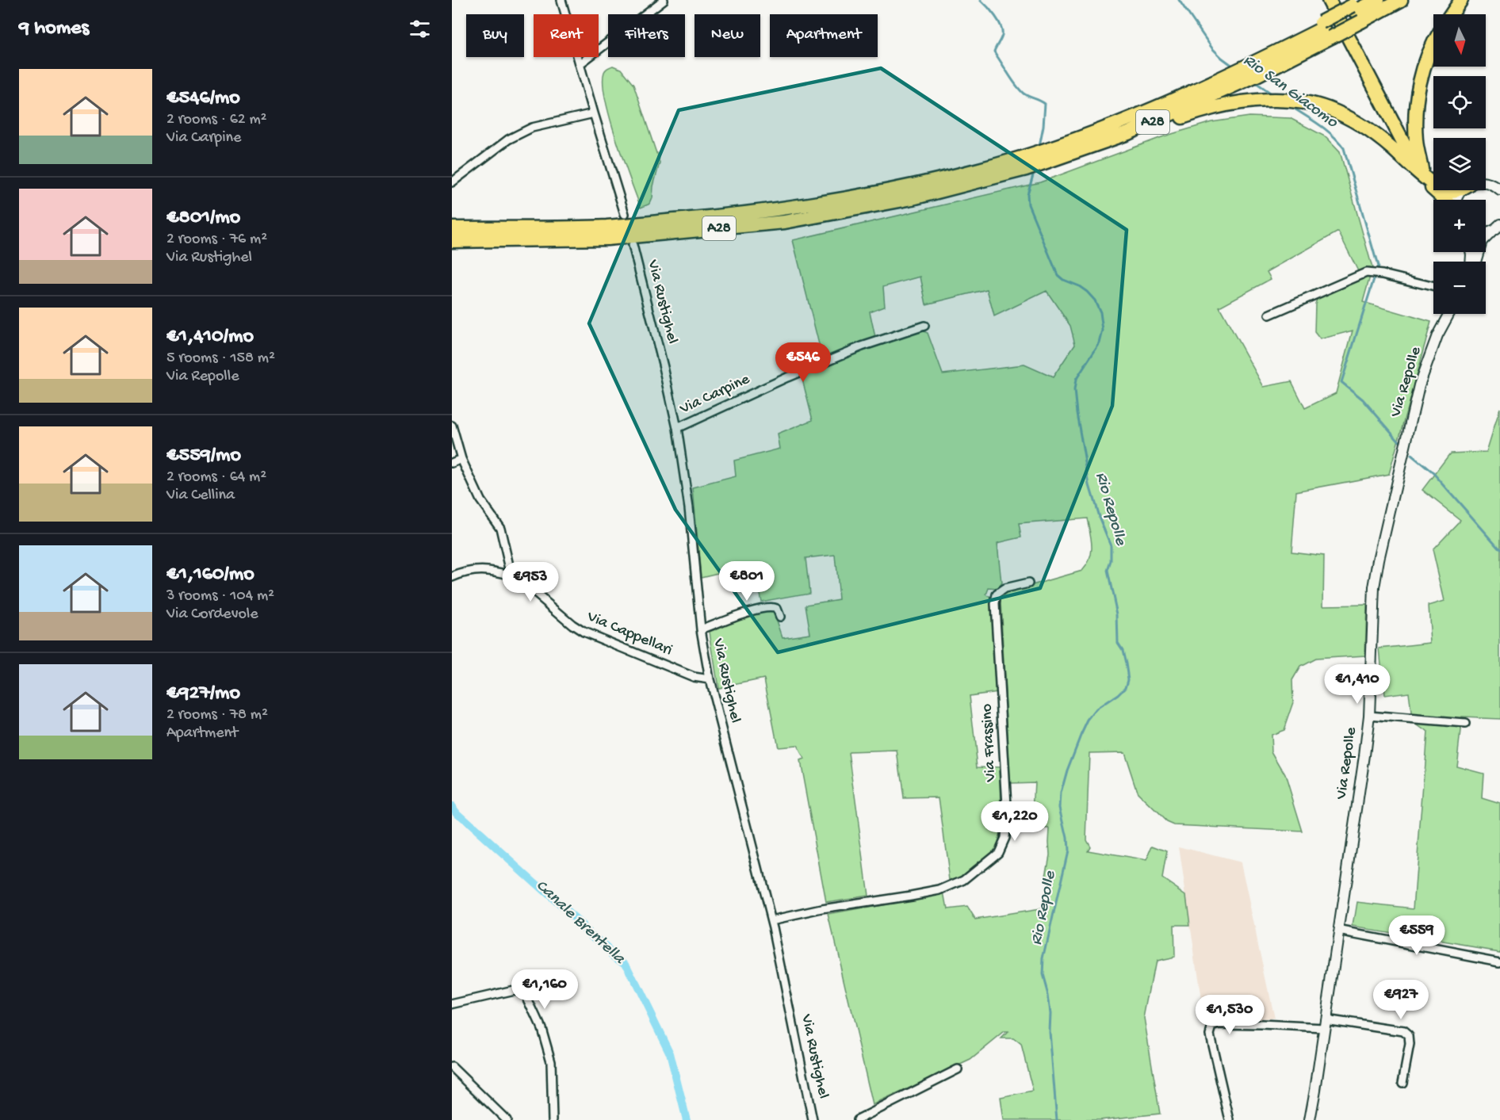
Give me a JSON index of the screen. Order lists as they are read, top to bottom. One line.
{"streets":{"highway":["A28"],"street":["Via Rustighel","Via Repolle","Via Carpine","Via Cappellari","Via Frassino"]},"crossings":[["Via Rustighel","Via Carpine"],["Via Rustighel","Via Cappellari"],["Via Rustighel","Via Frassino"]],"water":["Rio San Giacomo","Rio Repolle","Canale Brentella"],"north":"bottom","page":{"heading":"9 homes","map_buttons":["+","−"],"chip":["Buy","Rent","Filters","New","Apartment"],"list":[{"name":"€546/mo","note":"2 rooms · 62 m² · Via Carpine"},{"name":"€801/mo","note":"2 rooms · 76 m² · Via Rustighel"},{"name":"€1,410/mo","note":"5 rooms · 158 m² · Via Repolle"},{"name":"€559/mo","note":"2 rooms · 64 m² · Via Cellina"},{"name":"€1,160/mo","note":"3 rooms · 104 m² · Via Cordevole"},{"name":"€927/mo","note":"2 rooms · 78 m² · Apartment"}],"price":["€546","€801","€953","€1,410","€1,220","€559","€1,160","€927","€1,530"]}}
